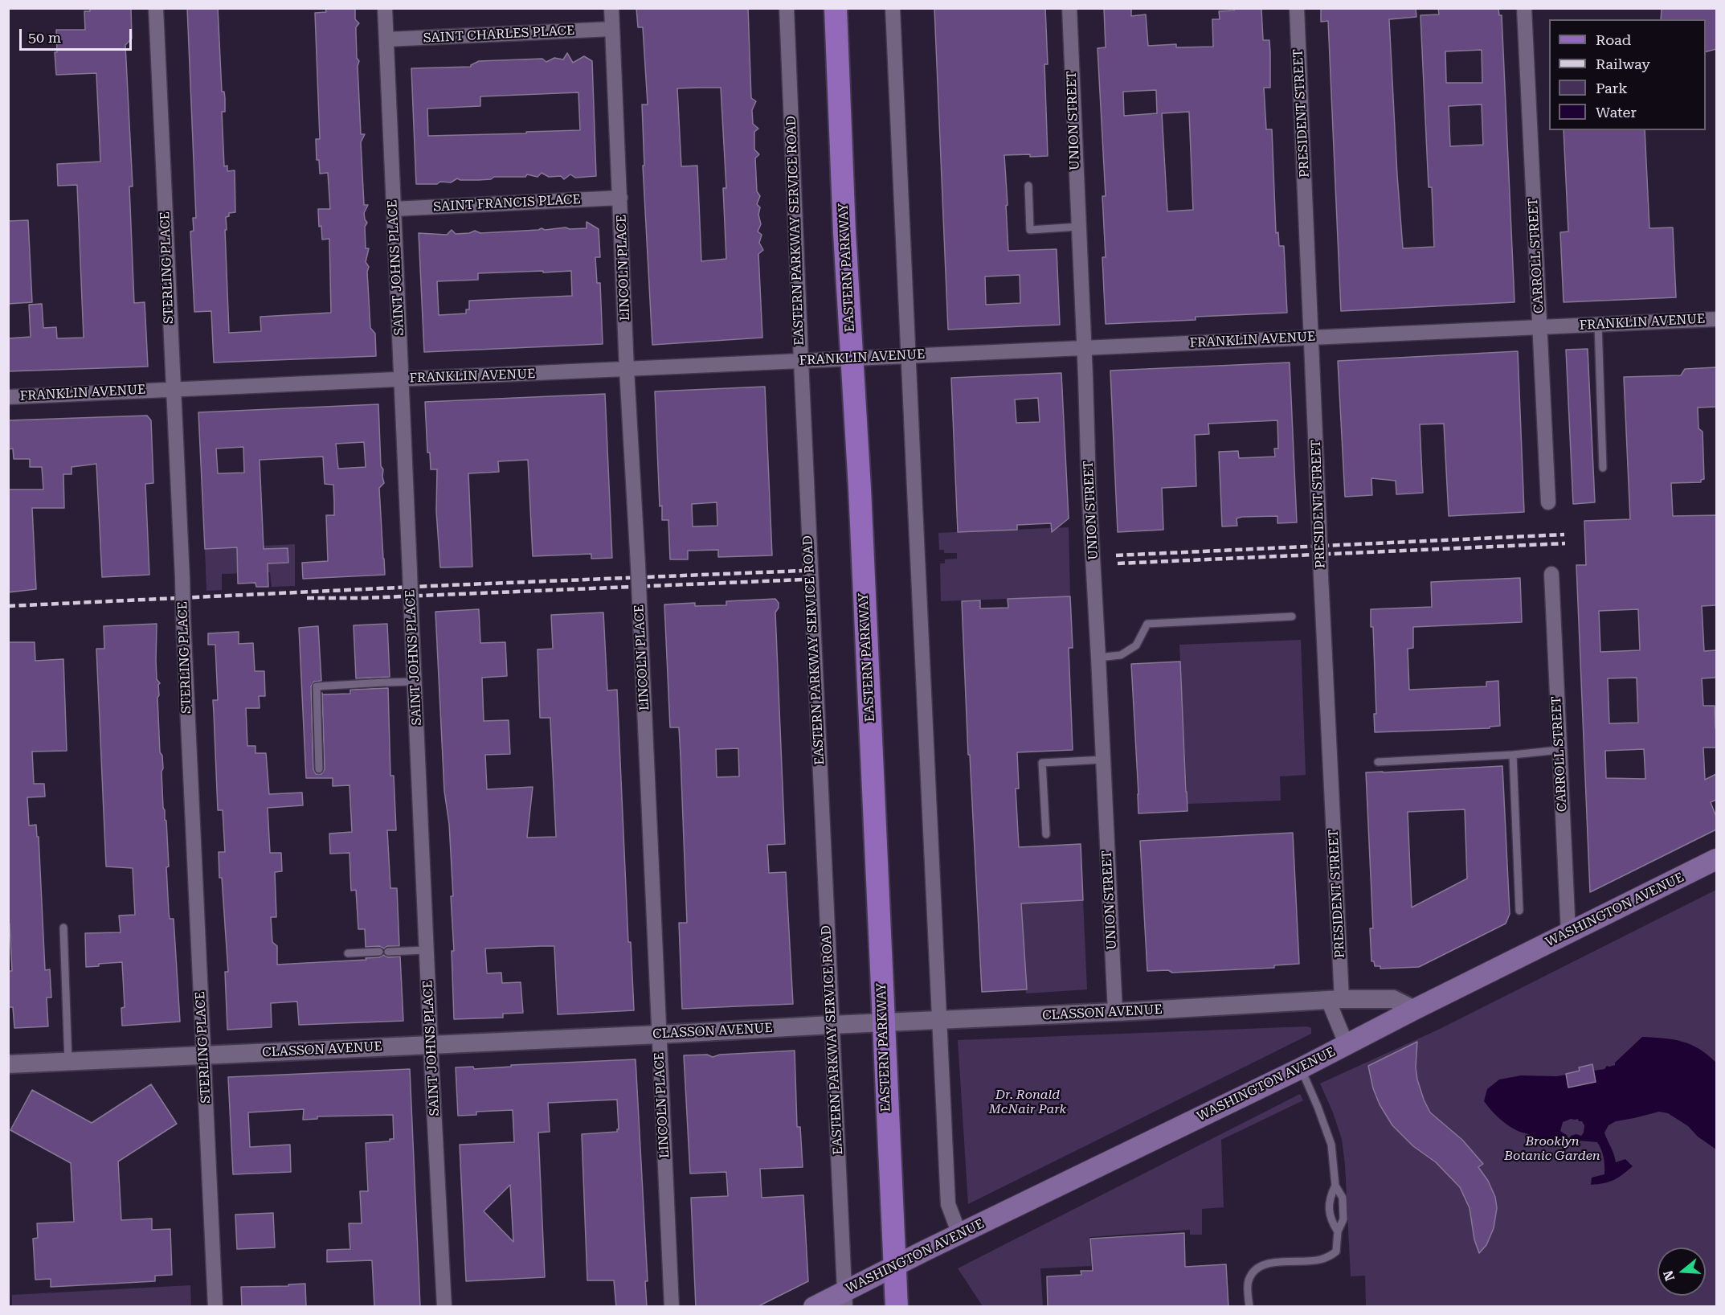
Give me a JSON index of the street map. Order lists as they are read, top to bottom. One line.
{"streets":{"main road":["EASTERN PARKWAY","WASHINGTON AVENUE"],"street":["SAINT CHARLES PLACE","PRESIDENT STREET","UNION STREET","SAINT FRANCIS PLACE","EASTERN PARKWAY SERVICE ROAD","CARROLL STREET","STERLING PLACE","SAINT JOHNS PLACE","LINCOLN PLACE","FRANKLIN AVENUE","CLASSON AVENUE"]},"crossings":[["SAINT CHARLES PLACE","SAINT JOHNS PLACE"],["SAINT CHARLES PLACE","LINCOLN PLACE"],["PRESIDENT STREET","FRANKLIN AVENUE"],["PRESIDENT STREET","WASHINGTON AVENUE"],["PRESIDENT STREET","CLASSON AVENUE"],["UNION STREET","FRANKLIN AVENUE"],["UNION STREET","CLASSON AVENUE"],["SAINT FRANCIS PLACE","SAINT JOHNS PLACE"],["SAINT FRANCIS PLACE","LINCOLN PLACE"],["EASTERN PARKWAY SERVICE ROAD","FRANKLIN AVENUE"],["EASTERN PARKWAY SERVICE ROAD","WASHINGTON AVENUE"],["EASTERN PARKWAY SERVICE ROAD","CLASSON AVENUE"],["CARROLL STREET","FRANKLIN AVENUE"],["CARROLL STREET","WASHINGTON AVENUE"],["STERLING PLACE","FRANKLIN AVENUE"],["STERLING PLACE","CLASSON AVENUE"],["SAINT JOHNS PLACE","FRANKLIN AVENUE"],["SAINT JOHNS PLACE","CLASSON AVENUE"],["LINCOLN PLACE","FRANKLIN AVENUE"],["LINCOLN PLACE","CLASSON AVENUE"],["EASTERN PARKWAY","FRANKLIN AVENUE"],["EASTERN PARKWAY","WASHINGTON AVENUE"],["EASTERN PARKWAY","CLASSON AVENUE"],["WASHINGTON AVENUE","CLASSON AVENUE"]],"parks":["Dr. Ronald McNair Park","Brooklyn Botanic Garden"],"legend":["Road","Railway","Park","Water"],"scale_bar":"50 m","north":"left"}
